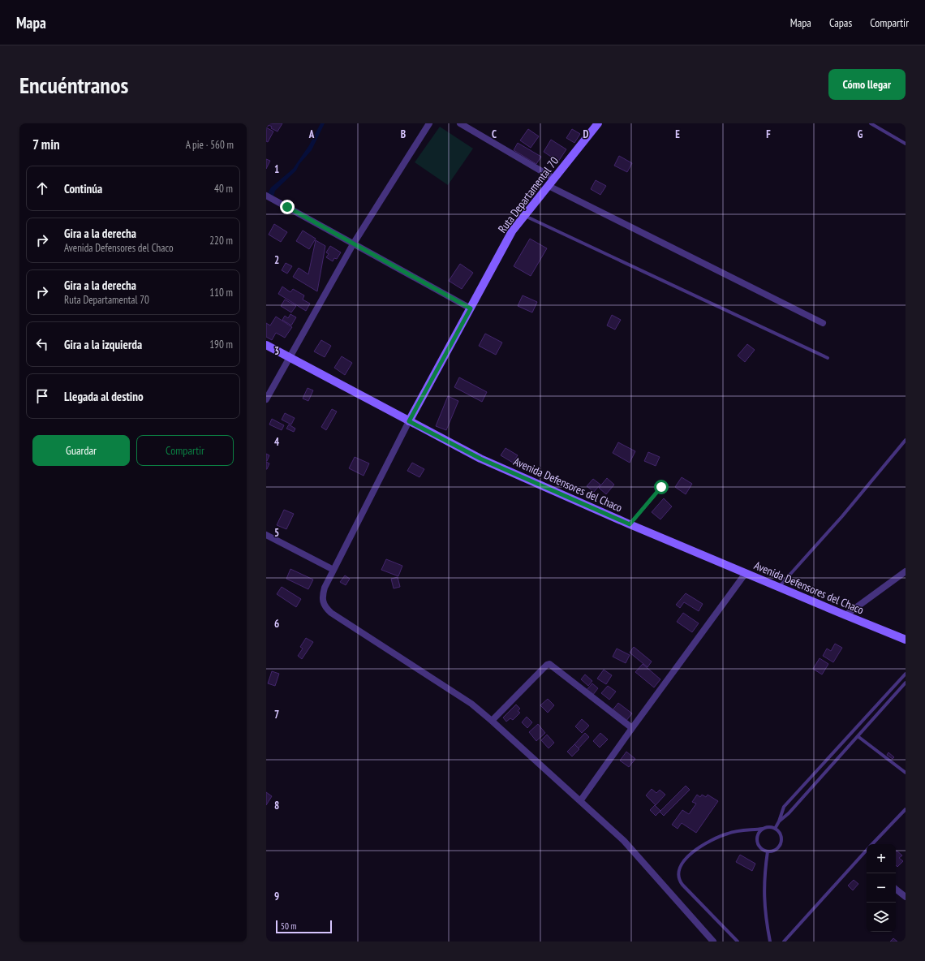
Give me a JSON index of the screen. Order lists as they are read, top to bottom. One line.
{"streets":{"main road":["Ruta Departamental 70","Avenida Defensores del Chaco"]},"crossings":[["Ruta Departamental 70","Avenida Defensores del Chaco"]],"scale_bar":"50 m","page":{"header":"Mapa","nav":["Mapa","Capas","Compartir"],"buttons":["Cómo llegar",["Guardar","Compartir"]],"title":"Encuéntranos","heading":["7 min","A pie · 560 m"],"list":[["Continúa","40 m"],["Gira a la derecha","Avenida Defensores del Chaco","220 m"],["Gira a la derecha","Ruta Departamental 70","110 m"],["Gira a la izquierda","190 m"],"Llegada al destino"],"map_buttons":["+","−"],"scale":"50 m"},"grid":{"columns":["A","B","C","D","E","F","G"],"rows":["1","2","3","4","5","6","7","8","9"]}}
